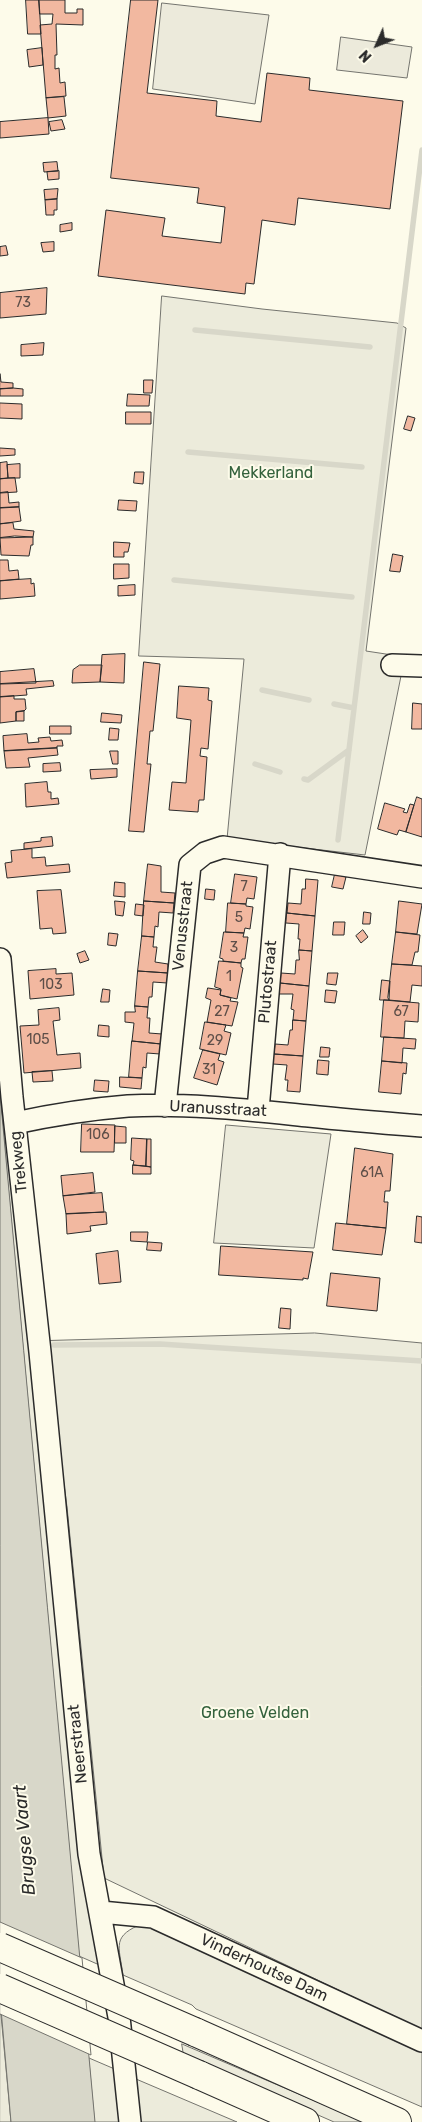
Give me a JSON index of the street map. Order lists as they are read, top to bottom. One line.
{"streets":{"street":["Venusstraat","Plutostraat","Uranusstraat","Trekweg","Neerstraat","Vinderhoutse Dam"]},"crossings":[["Venusstraat","Plutostraat"],["Venusstraat","Uranusstraat"],["Plutostraat","Uranusstraat"],["Uranusstraat","Trekweg"],["Trekweg","Neerstraat"],["Neerstraat","Vinderhoutse Dam"]],"water":["Brugse Vaart"],"parks":["Mekkerland","Groene Velden"],"house_numbers":["73","7","5","3","1","103","27","67","105","29","31","106","61A"],"north":"bottom left"}
